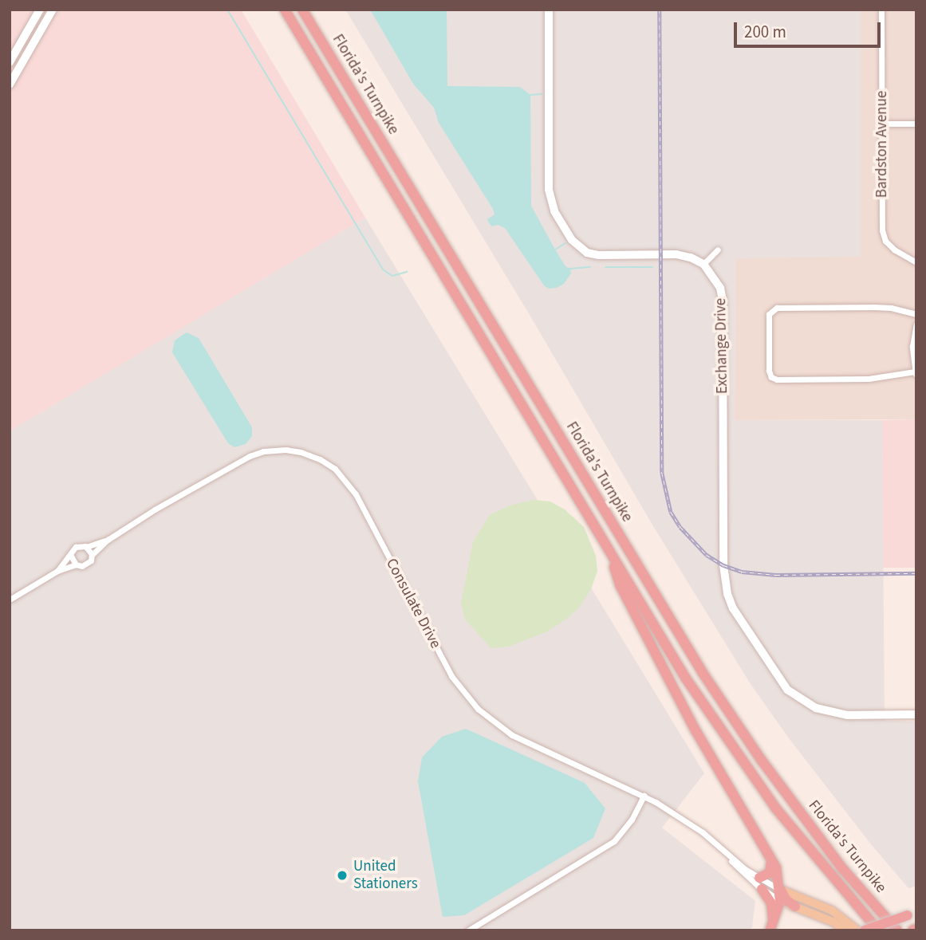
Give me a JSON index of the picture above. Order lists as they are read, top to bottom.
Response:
{
  "streets": {
    "highway": ["Florida's Turnpike"],
    "main road": ["Consulate Drive"],
    "street": ["Bardston Avenue", "Exchange Drive"]
  },
  "places": ["United Stationers"],
  "scale_bar": "200 m"
}
